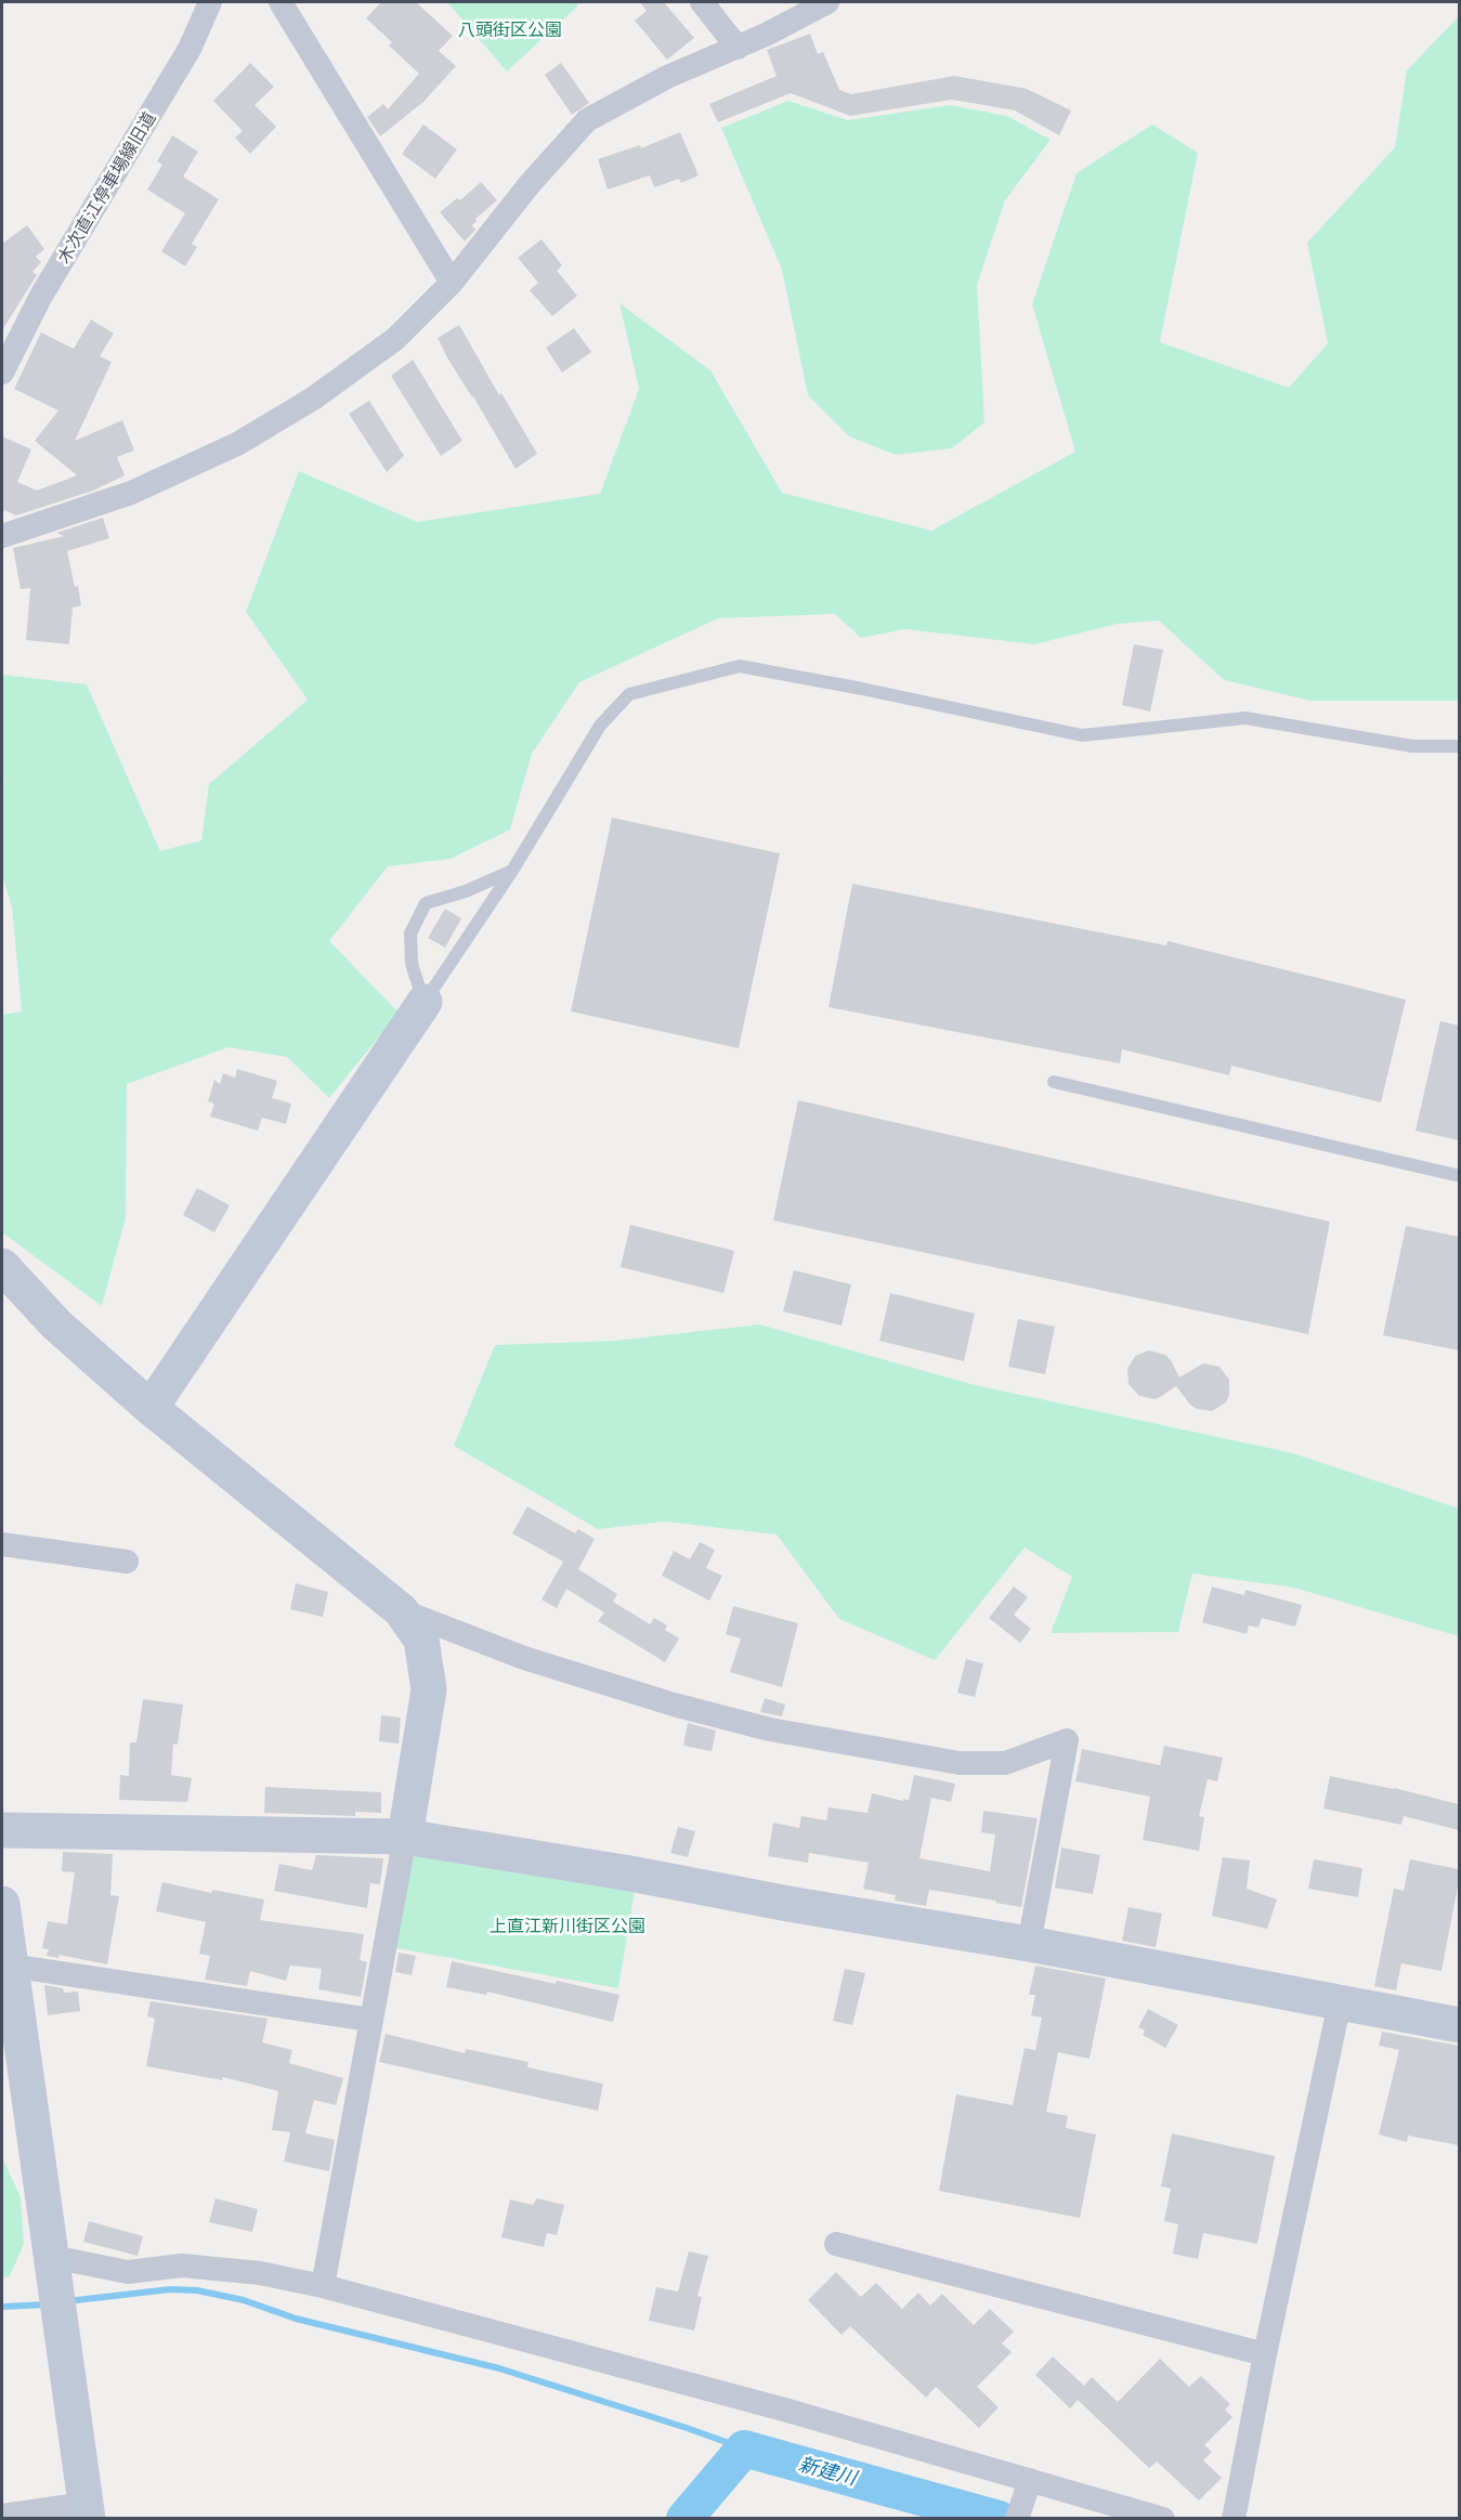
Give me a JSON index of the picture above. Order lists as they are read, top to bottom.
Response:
{
  "streets": {
    "street": ["木次直江停車場線旧道"]
  },
  "water": ["新建川"],
  "parks": ["八頭街区公園", "上直江新川街区公園"]
}
